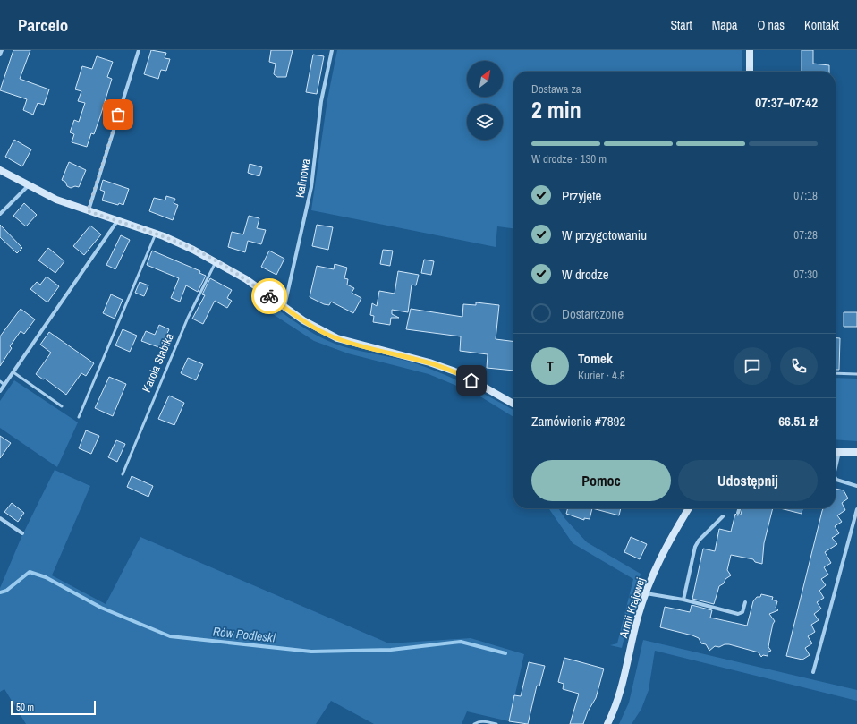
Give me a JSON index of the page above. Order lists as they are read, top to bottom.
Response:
{
  "streets": {
    "street": ["Kalinowa", "Armii Krajowej"],
    "lane": ["Karola Stabika"]
  },
  "water": ["Rów Podleski"],
  "scale_bar": "50 m",
  "north": "top right",
  "page": {
    "header": "Parcelo",
    "nav": [
      "Start",
      "Mapa",
      "O nas",
      "Kontakt"
    ],
    "heading": ["2 min", "Dostawa za", "07:37–07:42"],
    "panel": [
      "Tomek",
      "Kurier · 4.8",
      "Zamówienie #7892",
      "66.51 zł"
    ],
    "bar": "W drodze · 130 m",
    "list": [
      ["Przyjęte", "07:18"],
      ["W przygotowaniu", "07:28"],
      ["W drodze", "07:30"],
      "Dostarczone"
    ],
    "round": "T",
    "buttons": ["Pomoc", "Udostępnij"],
    "scale": "50 m"
  }
}
